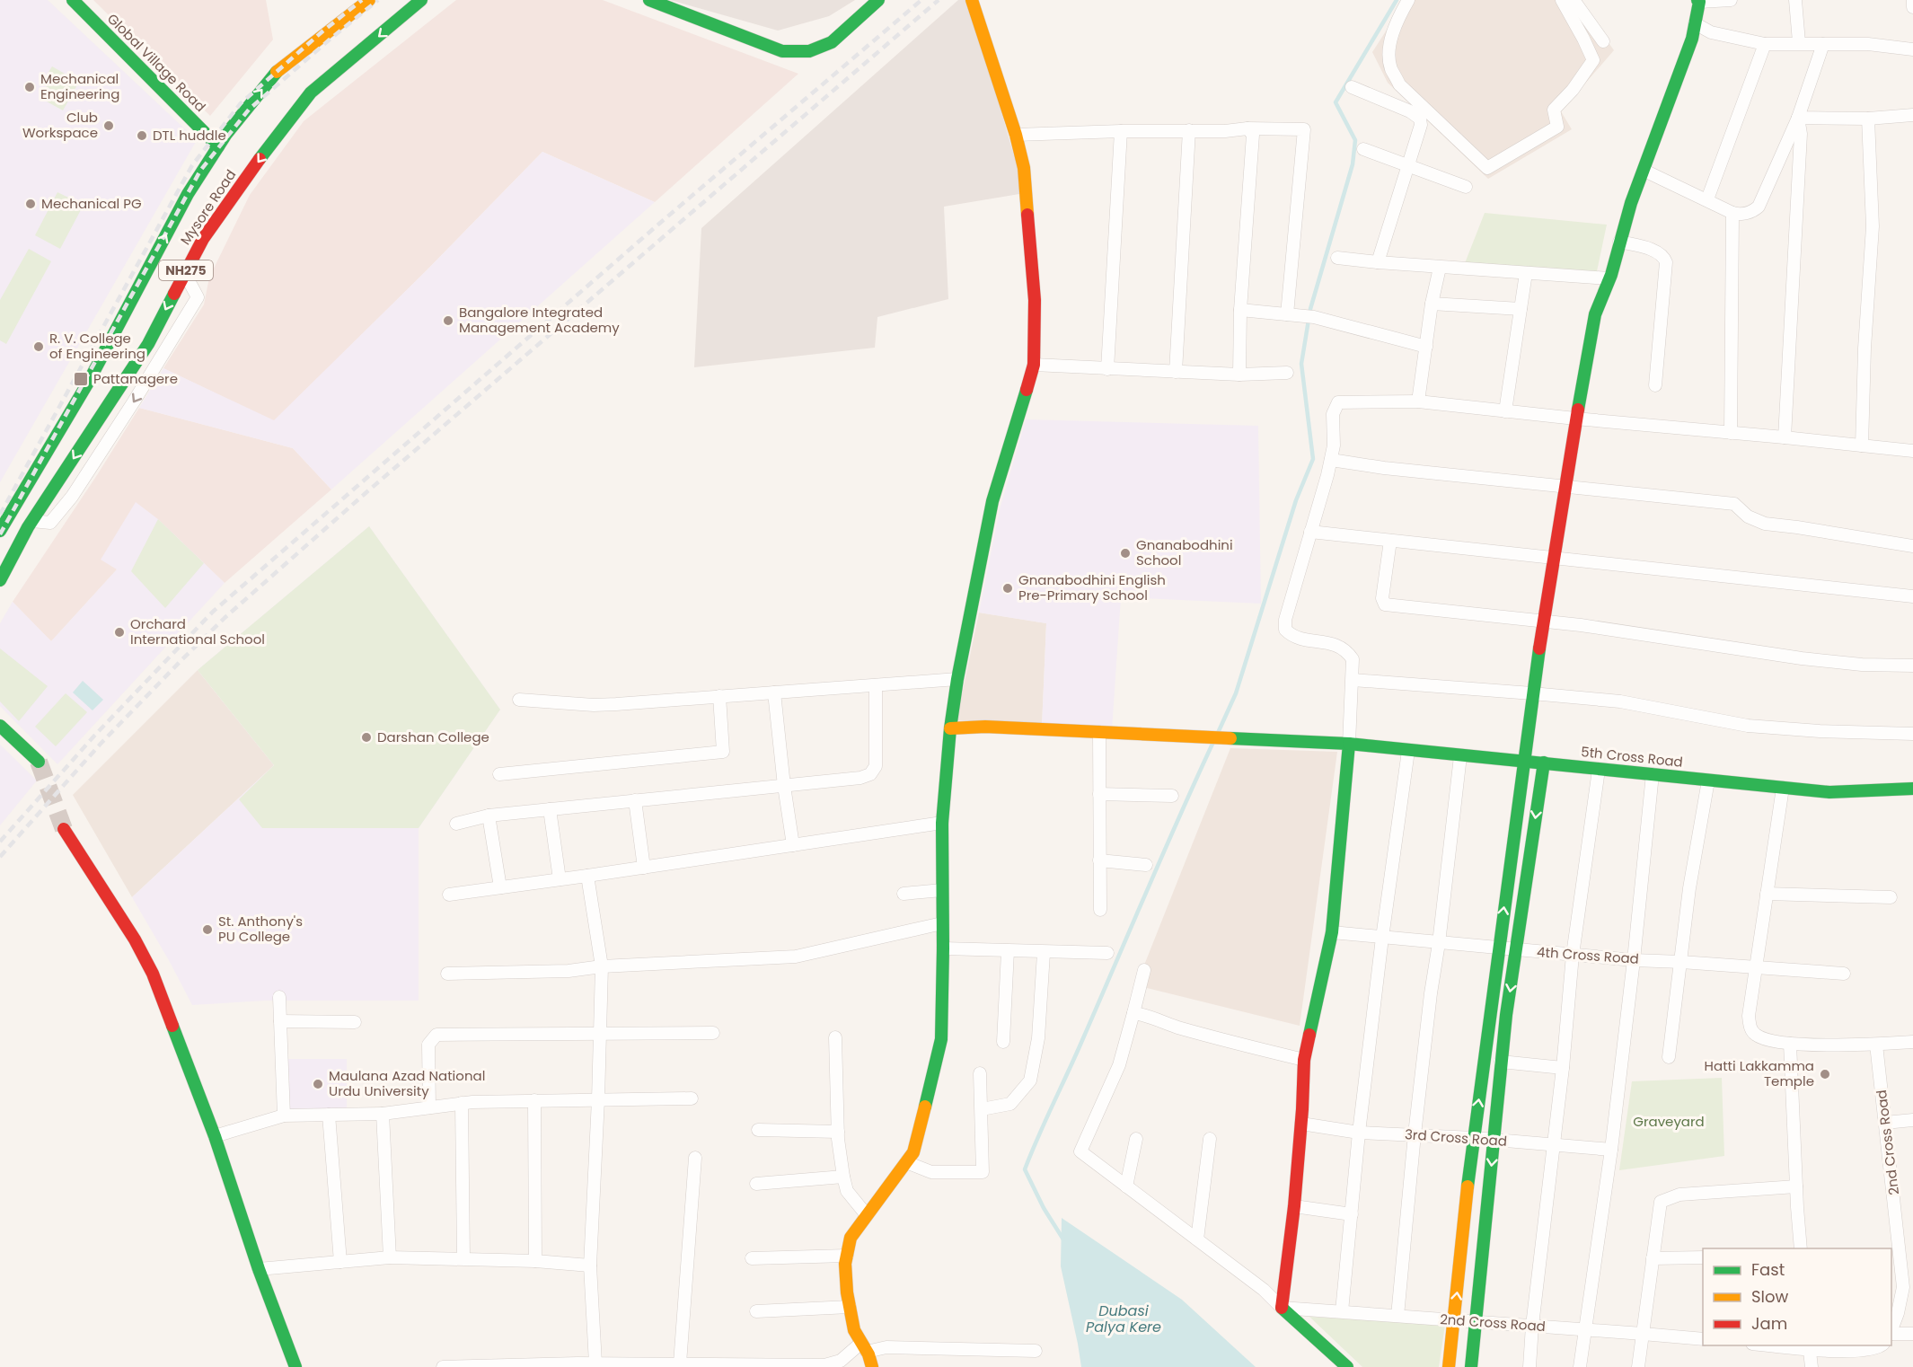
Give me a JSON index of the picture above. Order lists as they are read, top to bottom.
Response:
{
  "streets": {
    "main road": [
      "Global Village Road",
      "Mysore Road",
      "NH275",
      "5th Cross Road"
    ],
    "street": ["4th Cross Road", "3rd Cross Road", "2nd Cross Road"]
  },
  "crossings": [
    ["Global Village Road", "Mysore Road"]
  ],
  "water": ["Dubasi Palya Kere"],
  "parks": ["Graveyard"],
  "places": {
    "other": [
      "Mechanical Engineering",
      "Club Workspace",
      "DTL huddle",
      "Mechanical PG",
      "Bangalore Integrated Management Academy",
      "R. V. College of Engineering",
      "Gnanabodhini School",
      "Gnanabodhini English Pre-Primary School",
      "Orchard International School",
      "Darshan College",
      "St. Anthony's PU College",
      "Hatti Lakkamma Temple",
      "Maulana Azad National Urdu University"
    ],
    "transit": ["Pattanagere"]
  },
  "legend": ["Fast", "Slow", "Jam"]
}
